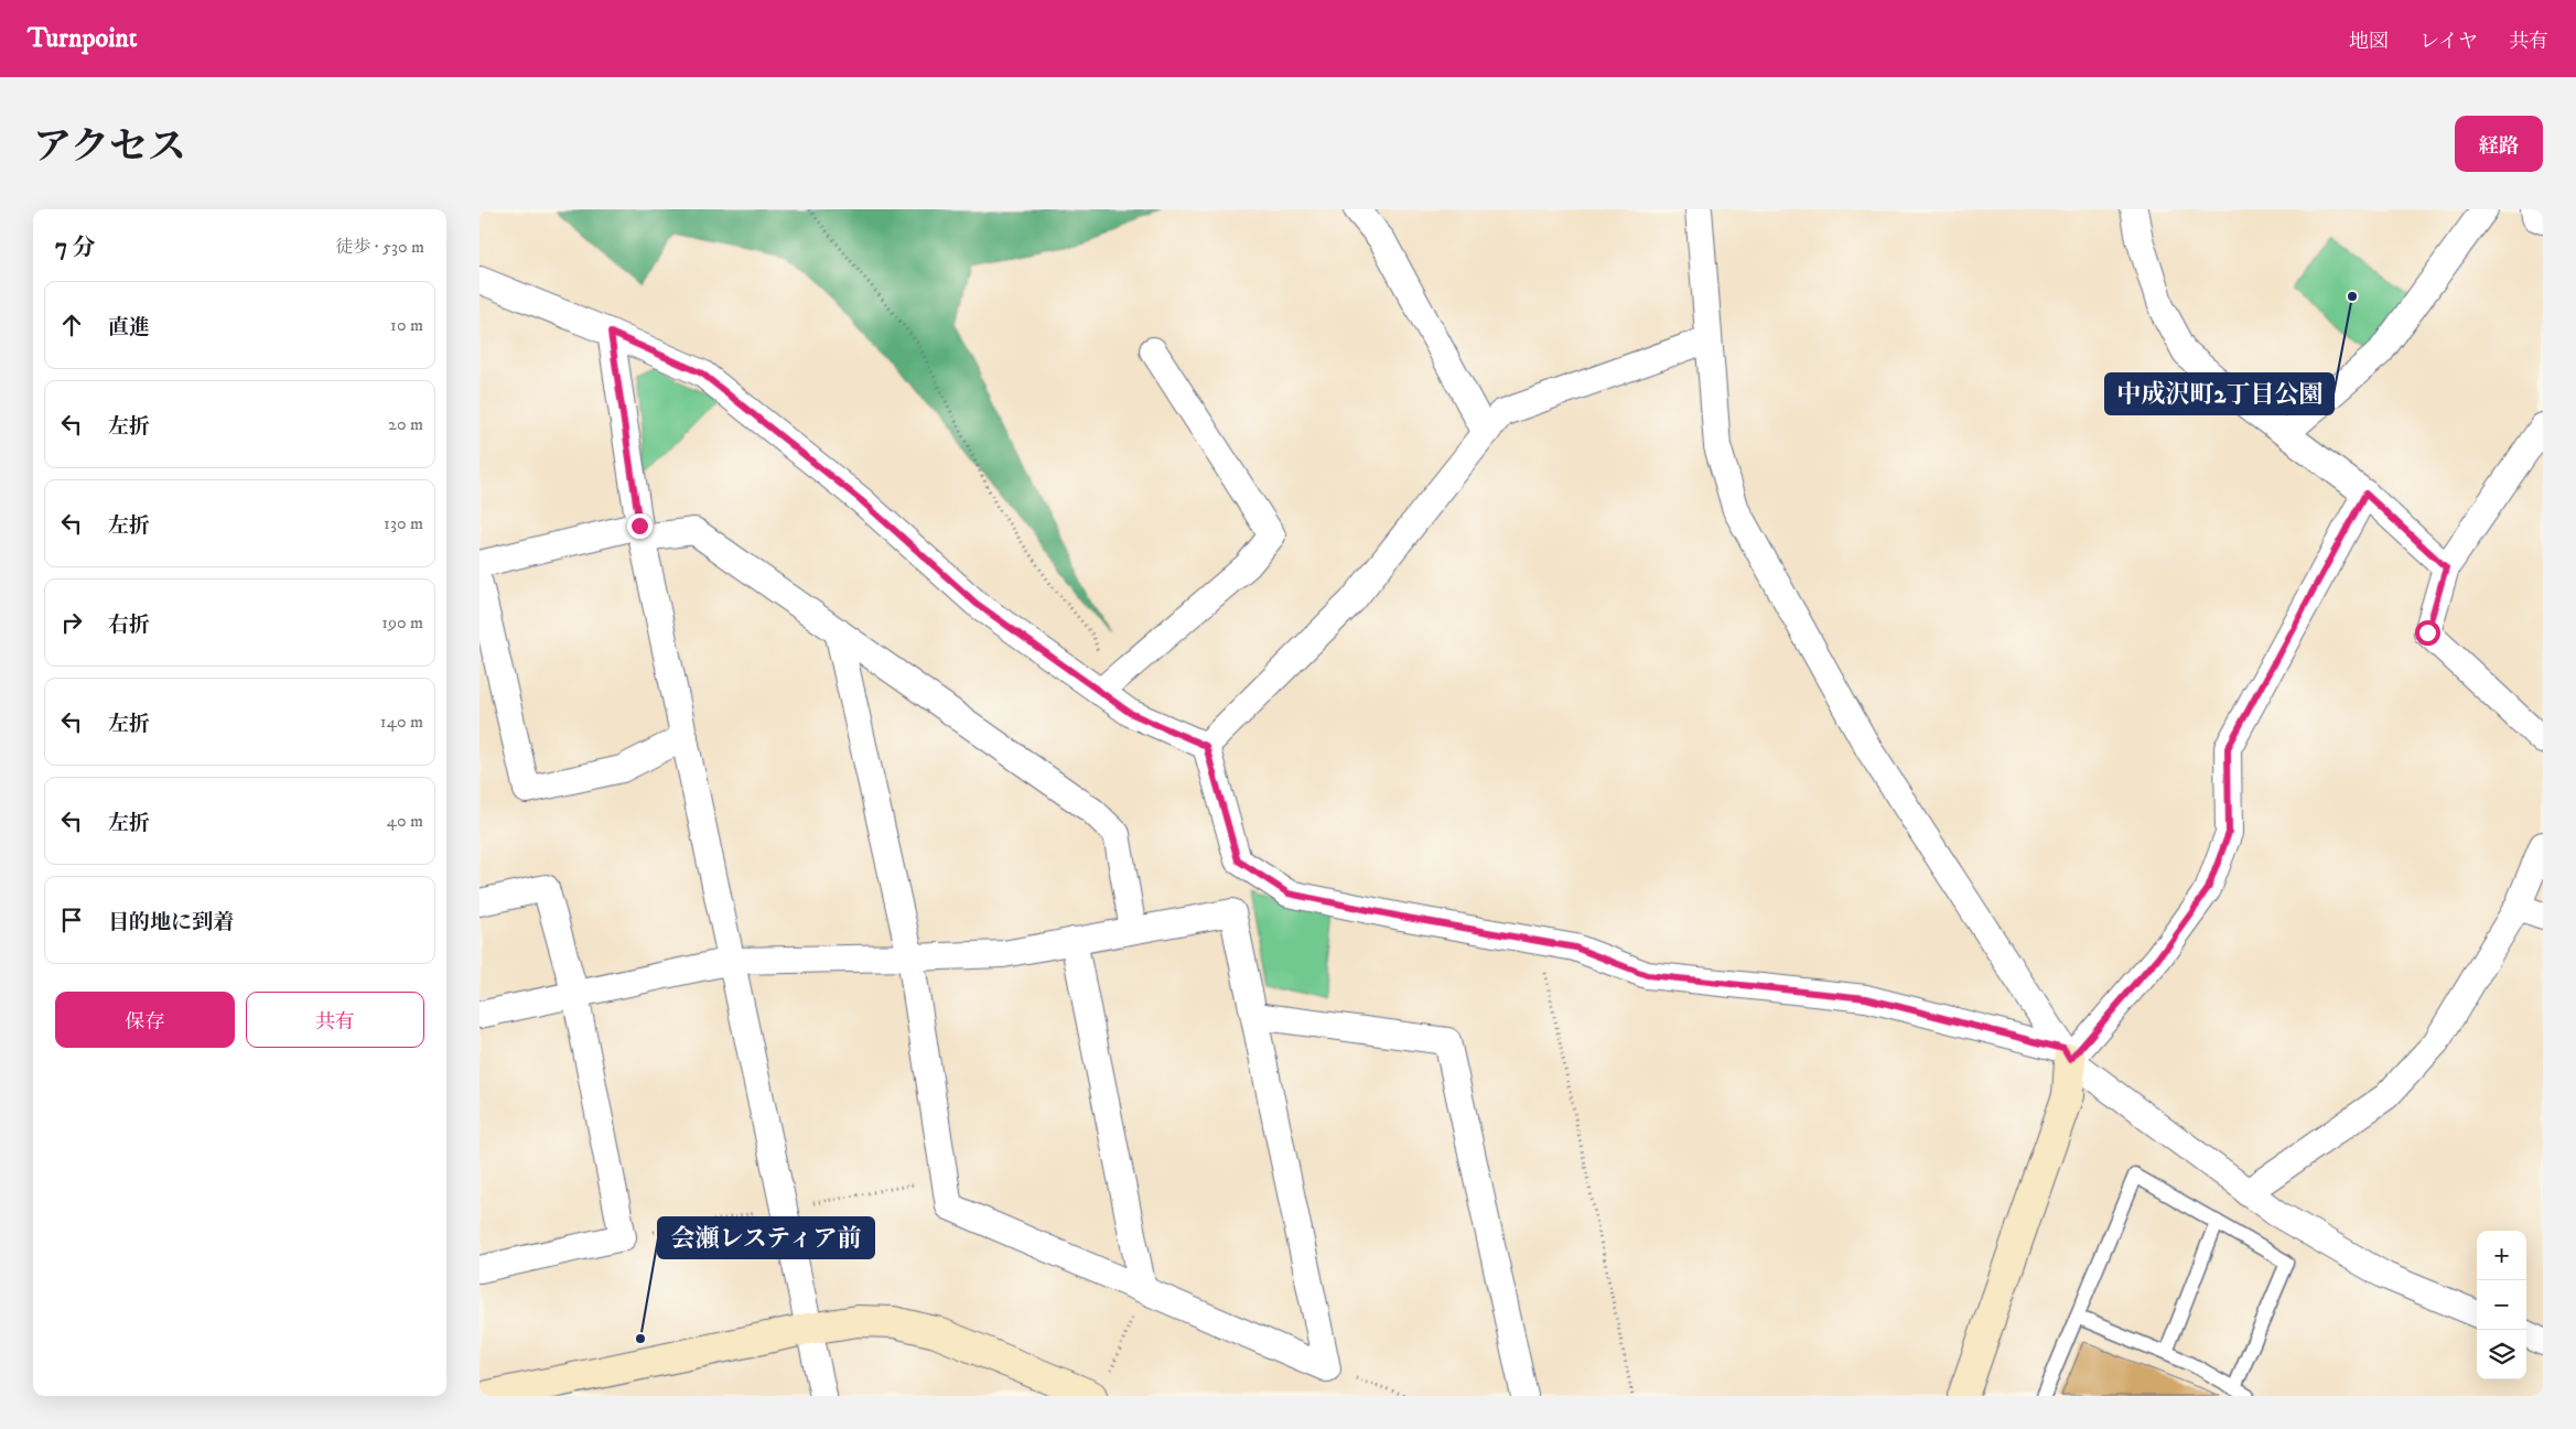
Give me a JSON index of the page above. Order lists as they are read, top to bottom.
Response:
{
  "places": ["中成沢町2丁目公園", "会瀬レスティア前"],
  "page": {
    "header": "Turnpoint",
    "nav": ["地図", "レイヤ", "共有"],
    "title": "アクセス",
    "buttons": [
      "経路",
      ["保存", "共有"]
    ],
    "heading": ["7 分", "徒歩 · 530 m"],
    "list": [
      ["直進", "10 m"],
      ["左折", "20 m"],
      ["左折", "130 m"],
      ["右折", "190 m"],
      ["左折", "140 m"],
      ["左折", "40 m"],
      "目的地に到着"
    ],
    "map_buttons": ["+", "−"]
  }
}
